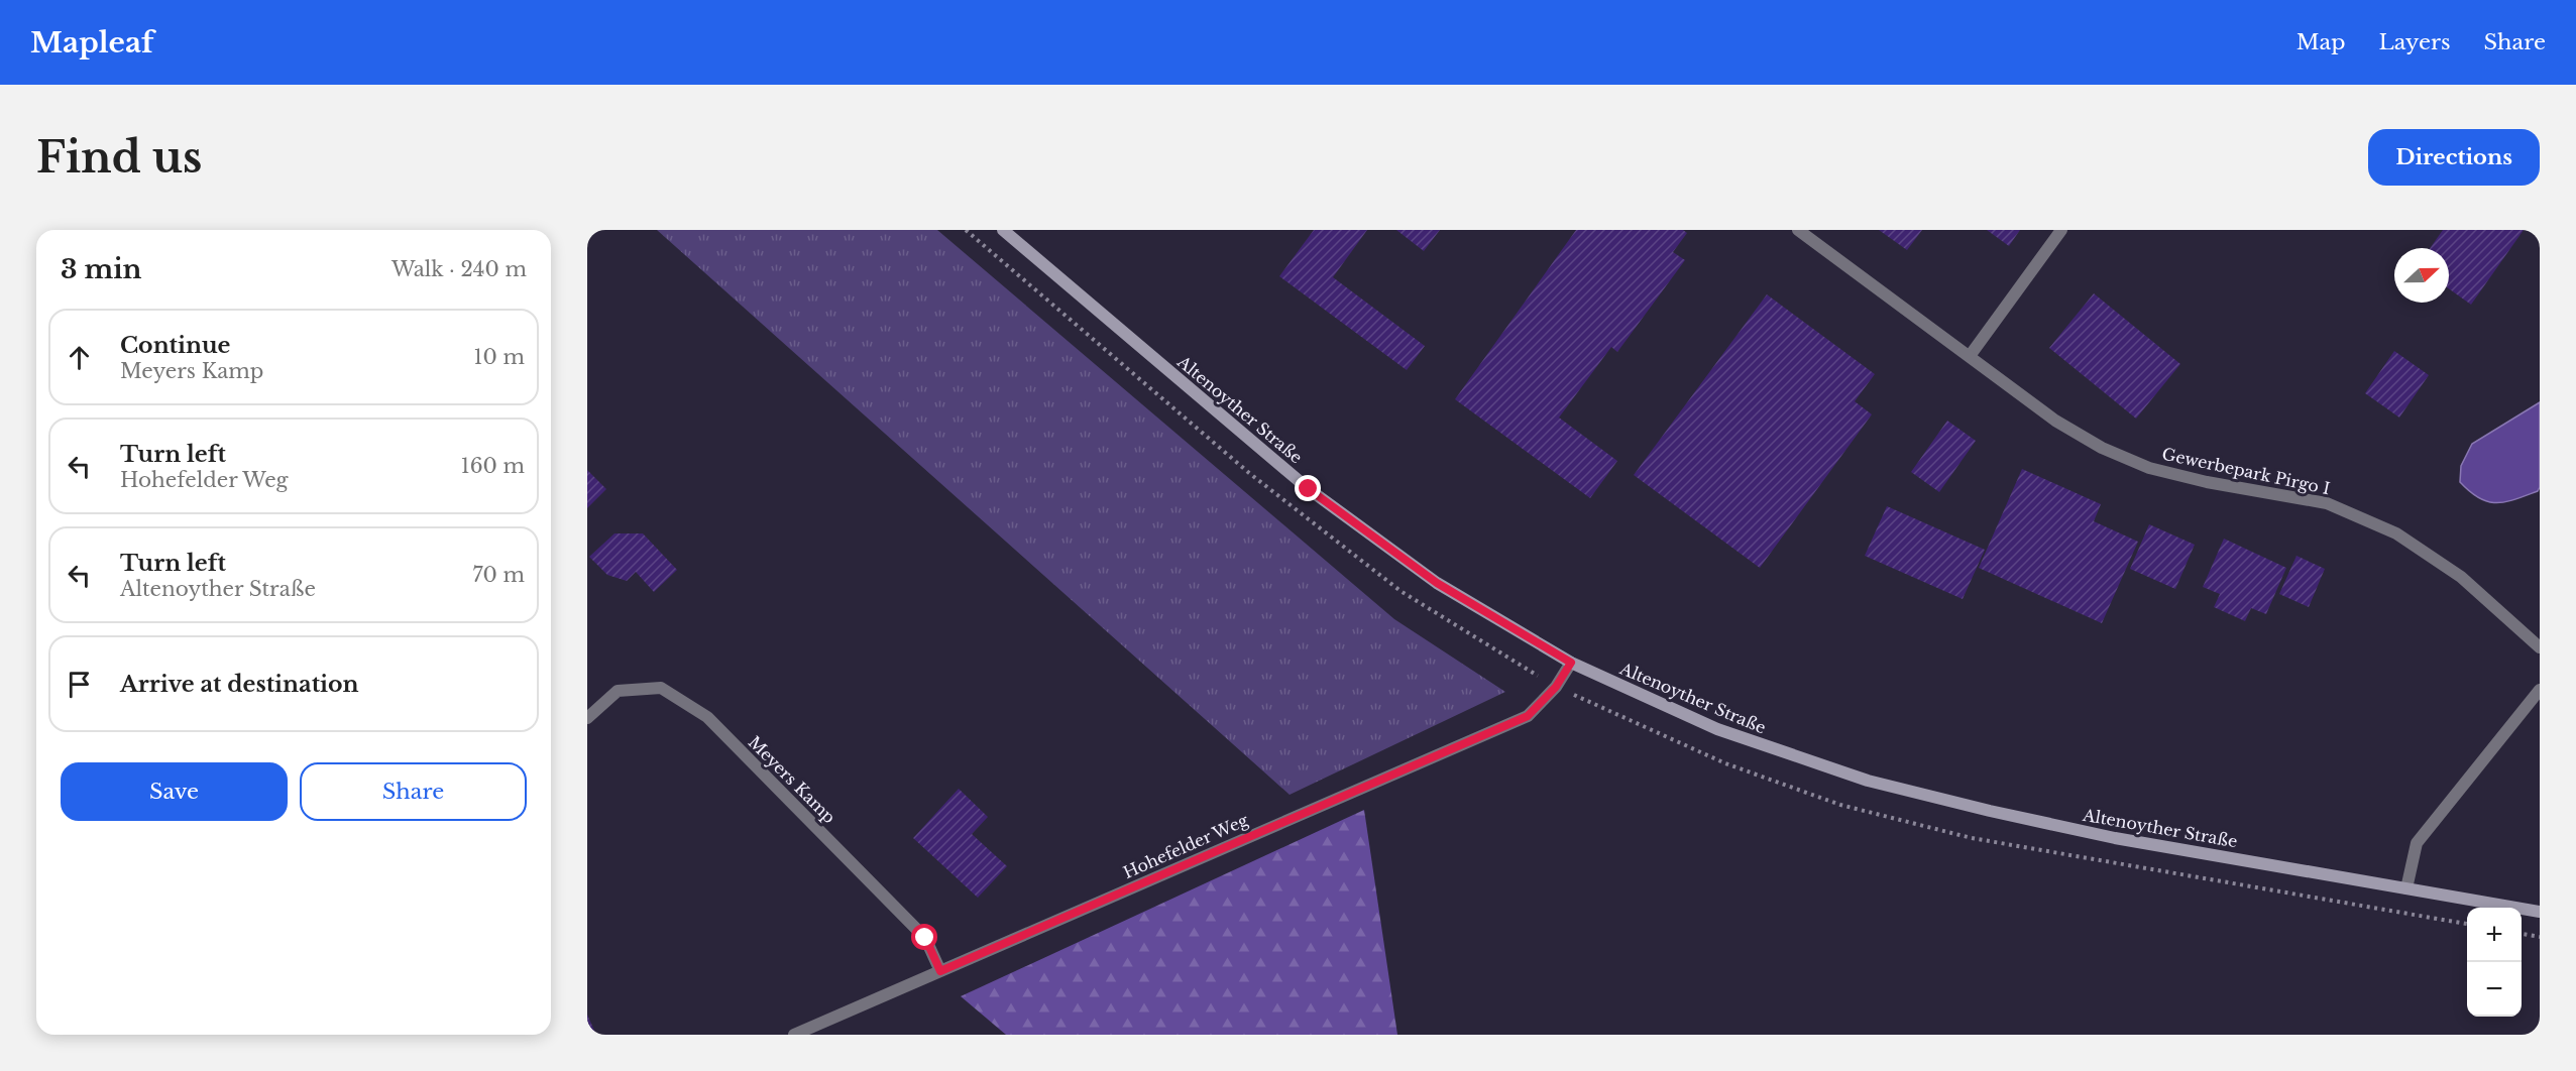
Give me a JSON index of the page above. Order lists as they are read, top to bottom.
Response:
{
  "streets": {
    "main road": ["Altenoyther Straße"],
    "street": ["Gewerbepark Pirgo I", "Meyers Kamp", "Hohefelder Weg"]
  },
  "crossings": [
    ["Altenoyther Straße", "Hohefelder Weg"],
    ["Meyers Kamp", "Hohefelder Weg"]
  ],
  "north": "right",
  "page": {
    "header": "Mapleaf",
    "nav": ["Map", "Layers", "Share"],
    "buttons": [
      "Directions",
      ["Save", "Share"]
    ],
    "title": "Find us",
    "heading": ["3 min", "Walk · 240 m"],
    "list": [
      ["Continue", "Meyers Kamp", "10 m"],
      ["Turn left", "Hohefelder Weg", "160 m"],
      ["Turn left", "Altenoyther Straße", "70 m"],
      "Arrive at destination"
    ],
    "map_buttons": ["+", "−"]
  }
}
